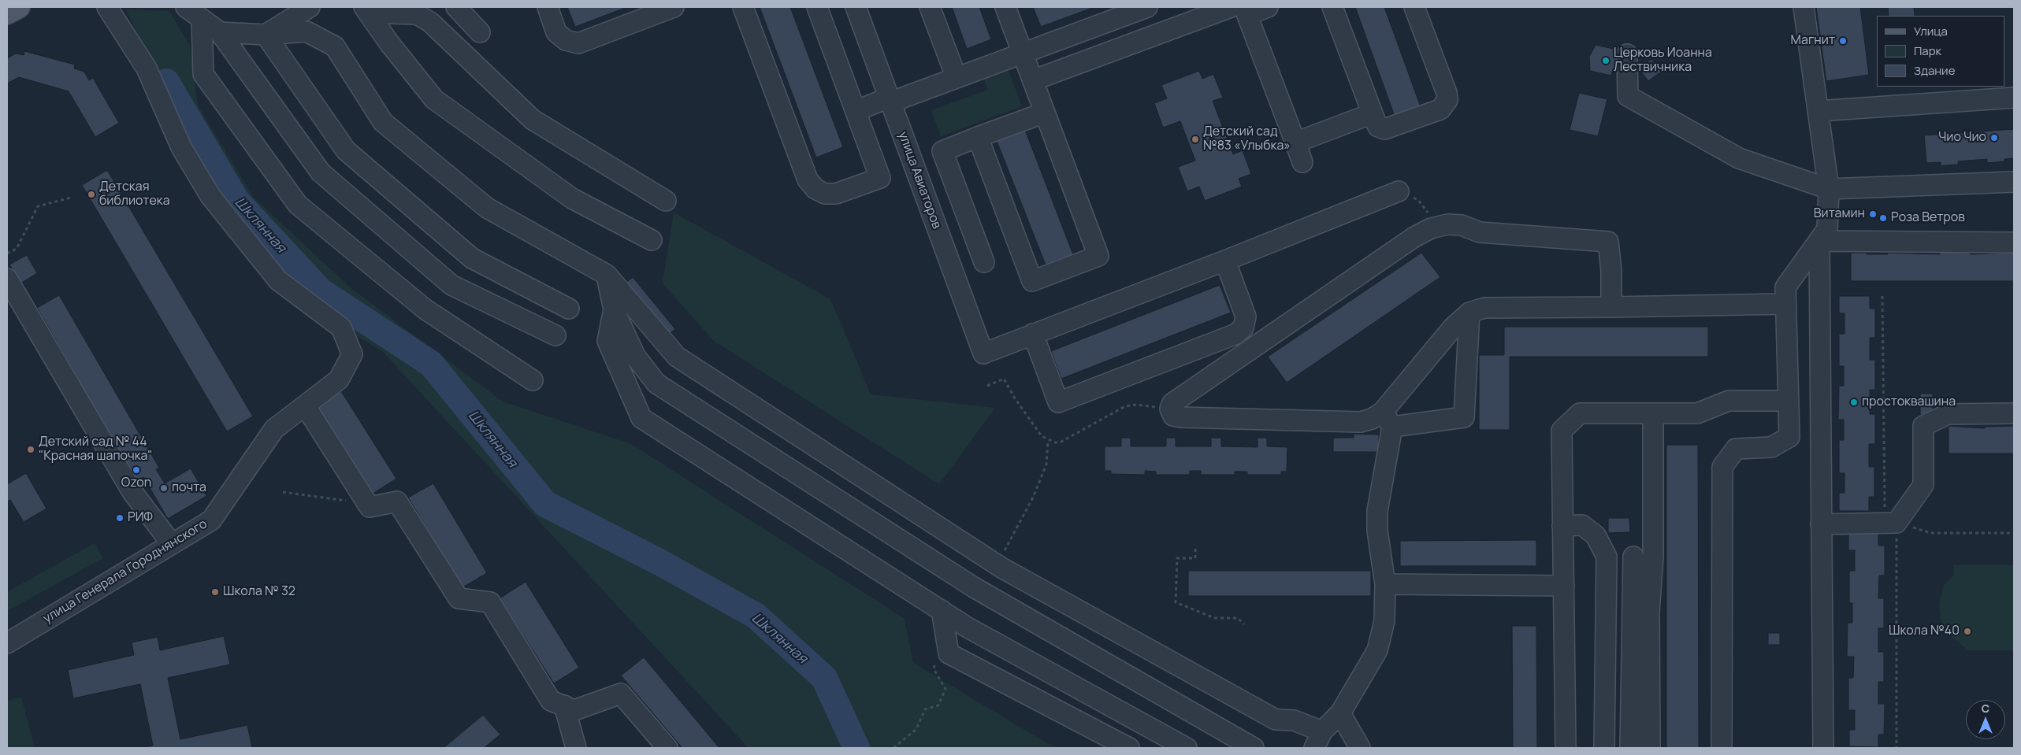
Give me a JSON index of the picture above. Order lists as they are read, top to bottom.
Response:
{
  "streets": {
    "street": ["улица Авиаторов", "улица Генерала Городнянского"]
  },
  "water": ["Шклянная"],
  "places": [
    "Магнит",
    "Церковь Иоанна Лествичника",
    "Чио Чио",
    "Детский сад №83 «Улыбка»",
    "Детская библиотека",
    "Витамин",
    "Роза Ветров",
    "простоквашина",
    "Детский сад № 44 \"Красная шапочка\"",
    "Ozon",
    "почта",
    "РИФ",
    "Школа № 32",
    "Школа №40"
  ],
  "legend": ["Улица", "Парк", "Здание"],
  "north": "top"
}
